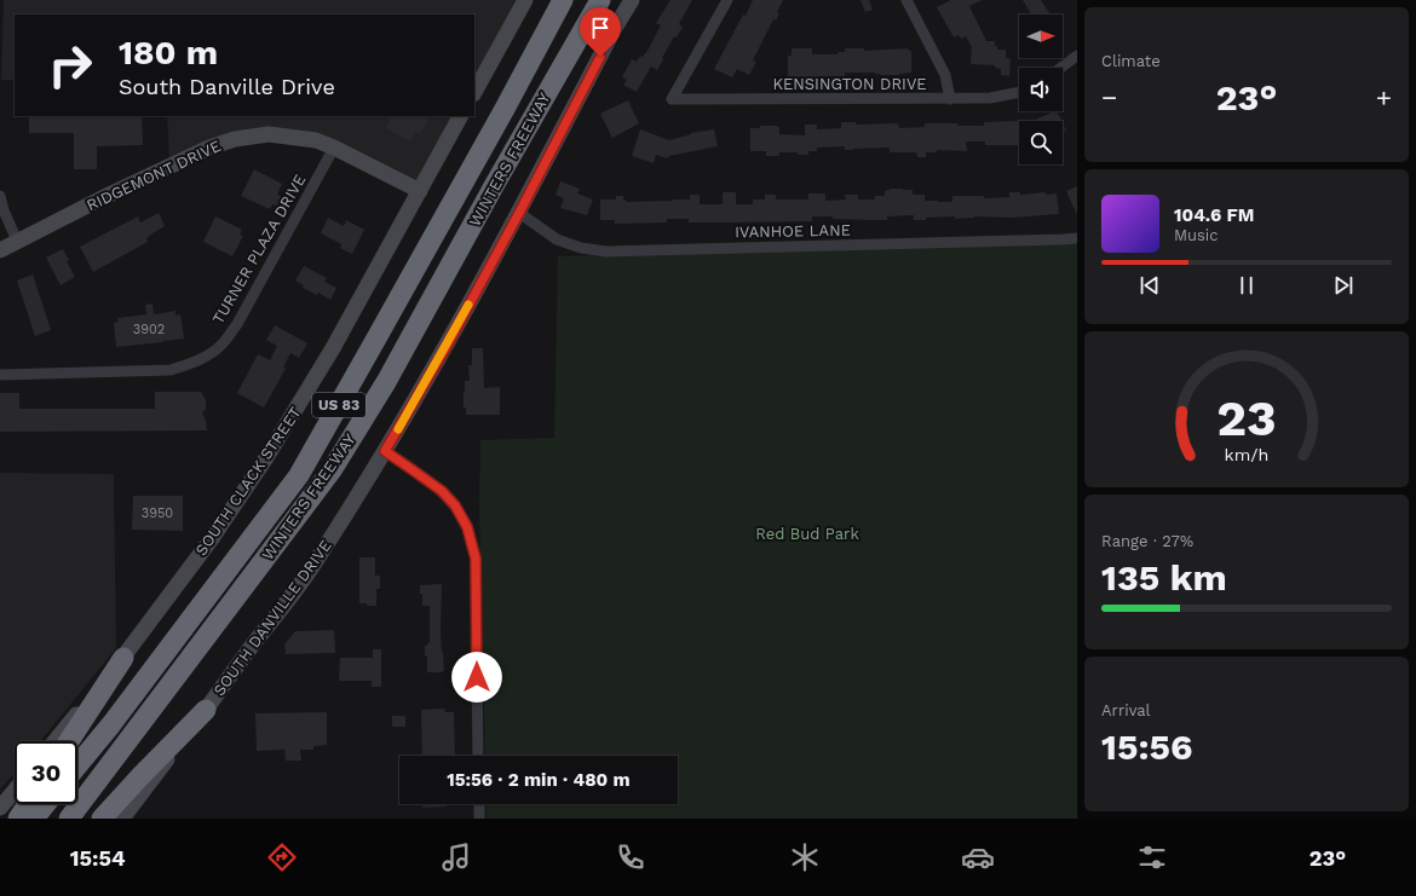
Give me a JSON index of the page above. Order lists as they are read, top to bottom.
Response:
{
  "streets": {
    "highway": ["WINTERS FREEWAY", "US 83"],
    "main road": ["RIDGEMONT DRIVE", "SOUTH CLACK STREET", "SOUTH DANVILLE DRIVE"],
    "street": ["KENSINGTON DRIVE", "IVANHOE LANE", "TURNER PLAZA DRIVE"]
  },
  "crossings": [
    ["RIDGEMONT DRIVE", "TURNER PLAZA DRIVE"],
    ["RIDGEMONT DRIVE", "SOUTH CLACK STREET"],
    ["IVANHOE LANE", "SOUTH DANVILLE DRIVE"]
  ],
  "parks": ["Red Bud Park"],
  "house_numbers": ["3902", "3950"],
  "north": "right",
  "page": {
    "tile": [
      "Climate",
      ["Range · 27%", "135 km"],
      ["Arrival", "15:56"]
    ],
    "turn": ["180 m", "South Danville Drive"],
    "heat": ["−", "23°", "+"],
    "song": ["104.6 FM", "Music"],
    "limit": "30",
    "trip": "15:56 · 2 min · 480 m",
    "tabs": ["15:54", "23°"],
    "gauge": ["23", "km/h"]
  }
}
